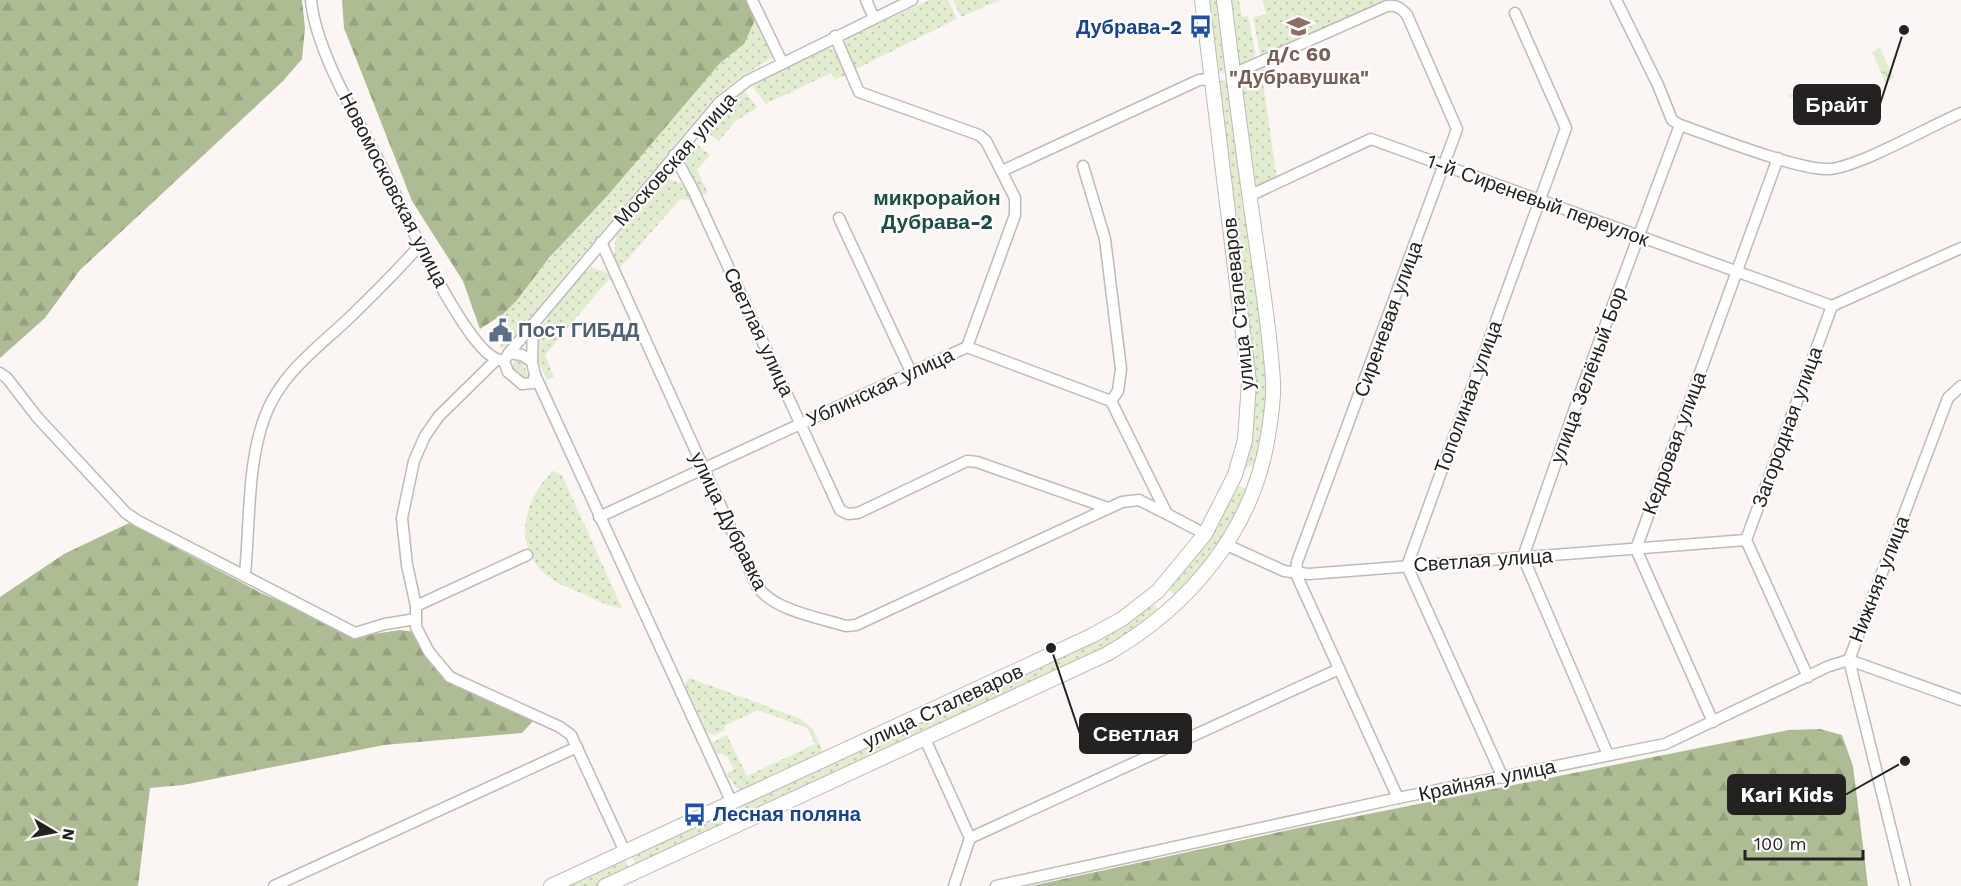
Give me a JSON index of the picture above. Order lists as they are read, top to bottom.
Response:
{
  "streets": {
    "main road": ["улица Сталеваров"],
    "street": [
      "Московская улица",
      "Новомосковская улица",
      "1-й Сиреневый переулок",
      "Сиреневая улица",
      "Светлая улица",
      "улица Зелёный Бор",
      "Ублинская улица",
      "Тополиная улица",
      "Загородная улица",
      "Кедровая улица",
      "улица Дубравка",
      "Нижняя улица",
      "Крайняя улица"
    ]
  },
  "crossings": [
    ["Московская улица", "Новомосковская улица"],
    ["Московская улица", "улица Сталеваров"],
    ["Московская улица", "Светлая улица"],
    ["Московская улица", "улица Дубравка"],
    ["1-й Сиреневый переулок", "улица Сталеваров"],
    ["1-й Сиреневый переулок", "Сиреневая улица"],
    ["1-й Сиреневый переулок", "улица Зелёный Бор"],
    ["1-й Сиреневый переулок", "Тополиная улица"],
    ["1-й Сиреневый переулок", "Загородная улица"],
    ["1-й Сиреневый переулок", "Кедровая улица"],
    ["улица Сталеваров", "Сиреневая улица"],
    ["улица Сталеваров", "Светлая улица"],
    ["Сиреневая улица", "Светлая улица"],
    ["Светлая улица", "улица Зелёный Бор"],
    ["Светлая улица", "Ублинская улица"],
    ["Светлая улица", "Тополиная улица"],
    ["Светлая улица", "Загородная улица"],
    ["Светлая улица", "Кедровая улица"],
    ["Светлая улица", "улица Дубравка"],
    ["Ублинская улица", "улица Дубравка"],
    ["Нижняя улица", "Крайняя улица"]
  ],
  "districts": ["микрорайон Дубрава-2"],
  "places": {
    "school or university": ["д/с 60 \"Дубравушка\""],
    "bus stop": ["Дубрава-2", "Лесная поляна"],
    "other": ["Брайт", "Светлая", "Kari Kids"],
    "public building": ["Пост ГИБДД"]
  },
  "scale_bar": "100 m",
  "north": "right"
}
